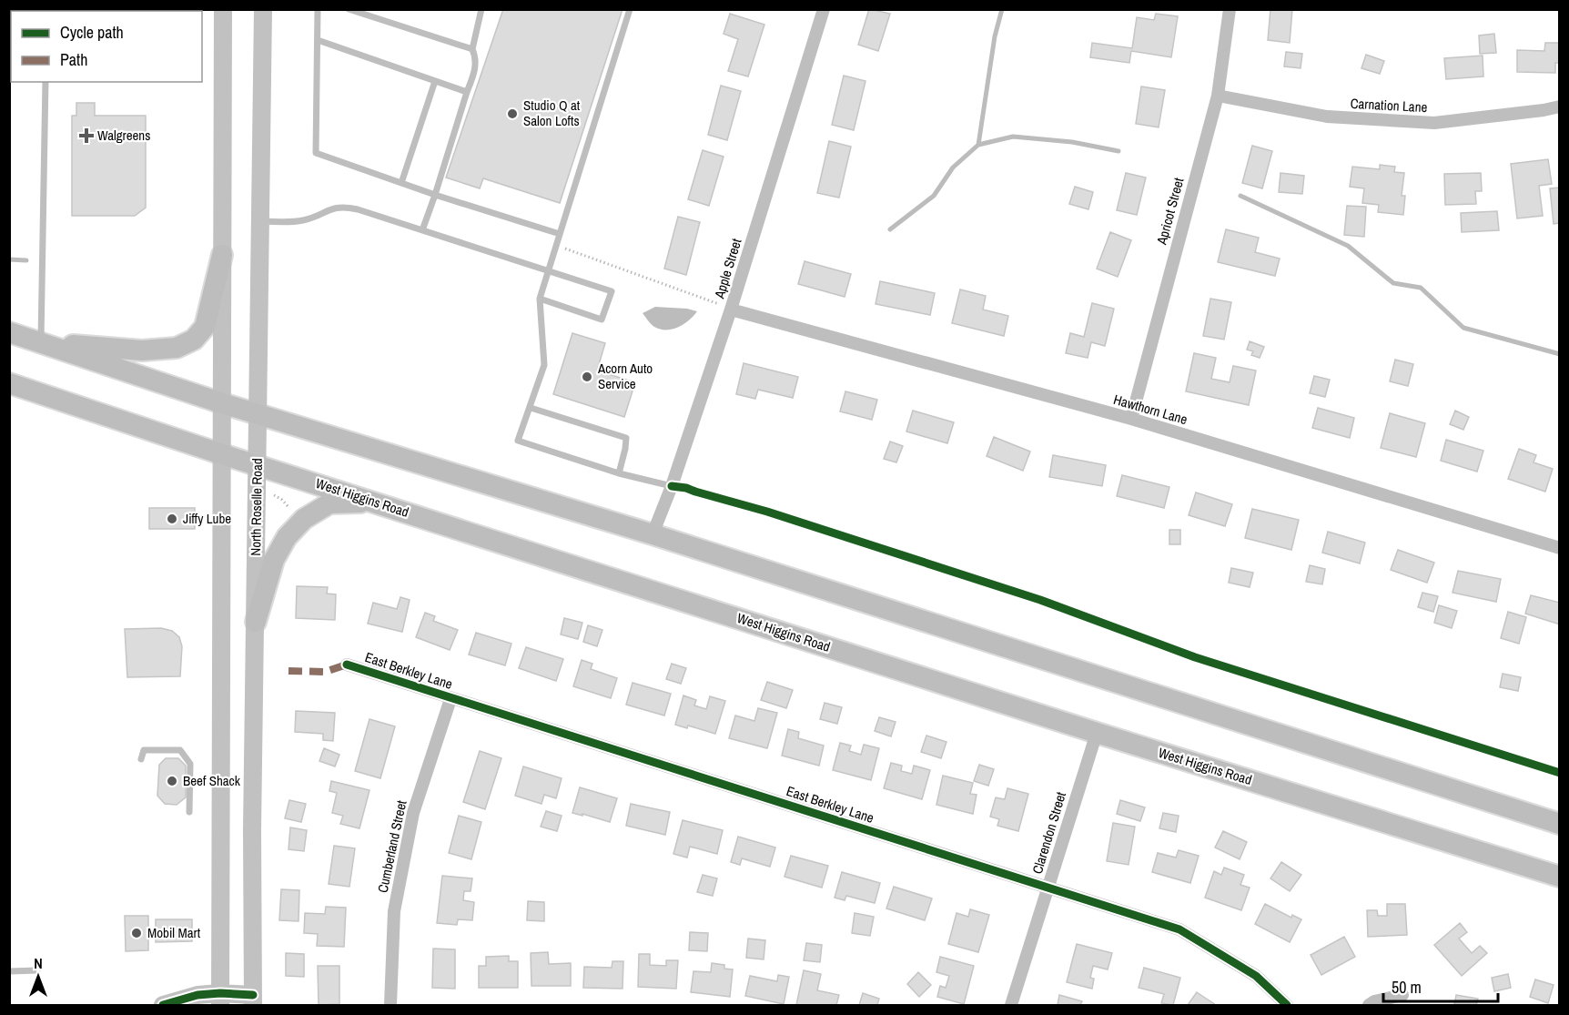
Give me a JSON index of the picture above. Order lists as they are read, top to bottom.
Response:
{
  "streets": {
    "main road": ["West Higgins Road", "North Roselle Road"],
    "street": [
      "Carnation Lane",
      "Apricot Street",
      "Apple Street",
      "Hawthorn Lane",
      "East Berkley Lane",
      "Clarendon Street",
      "Cumberland Street"
    ]
  },
  "crossings": [
    ["Carnation Lane", "Apricot Street"],
    ["Apricot Street", "Hawthorn Lane"],
    ["Apple Street", "Hawthorn Lane"],
    ["West Higgins Road", "North Roselle Road"],
    ["West Higgins Road", "Clarendon Street"],
    ["East Berkley Lane", "Clarendon Street"],
    ["East Berkley Lane", "Cumberland Street"]
  ],
  "places": {
    "other": [
      "Studio Q at Salon Lofts",
      "Acorn Auto Service",
      "Jiffy Lube",
      "Beef Shack",
      "Mobil Mart"
    ],
    "health": ["Walgreens"]
  },
  "legend": ["Cycle path", "Path"],
  "scale_bar": "50 m",
  "north": "top"
}
